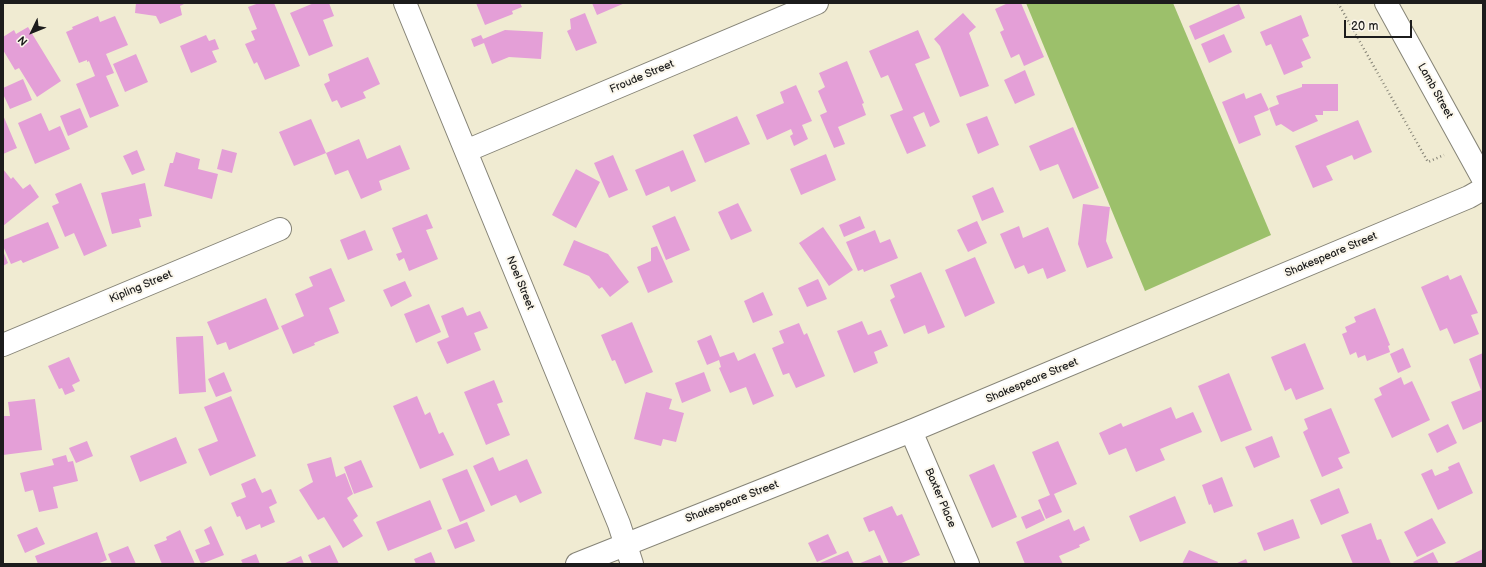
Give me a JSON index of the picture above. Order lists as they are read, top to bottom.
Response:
{
  "streets": {
    "street": [
      "Froude Street",
      "Lamb Street",
      "Shakespeare Street",
      "Noel Street",
      "Kipling Street",
      "Baxter Place"
    ]
  },
  "crossings": [
    ["Froude Street", "Noel Street"],
    ["Shakespeare Street", "Noel Street"],
    ["Shakespeare Street", "Baxter Place"]
  ],
  "scale_bar": "20 m",
  "north": "bottom left"
}
